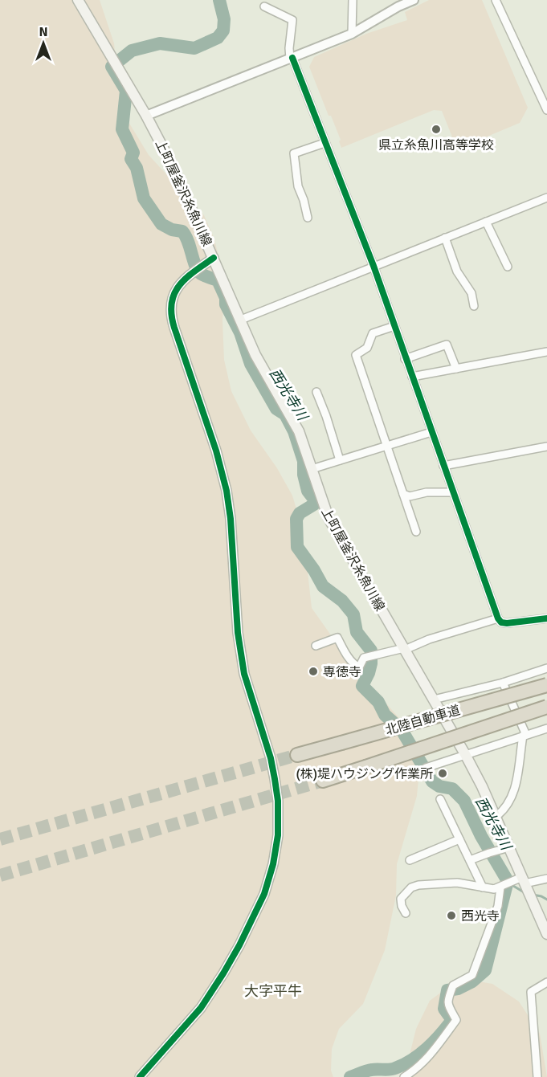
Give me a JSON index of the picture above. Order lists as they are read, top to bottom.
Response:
{
  "streets": {
    "highway": ["北陸自動車道"],
    "main road": ["上町屋釜沢糸魚川線"]
  },
  "districts": ["大字平牛"],
  "water": ["西光寺川"],
  "places": [
    "県立糸魚川高等学校",
    "専徳寺",
    "(株)堤ハウジング作業所",
    "西光寺"
  ],
  "north": "top"
}
